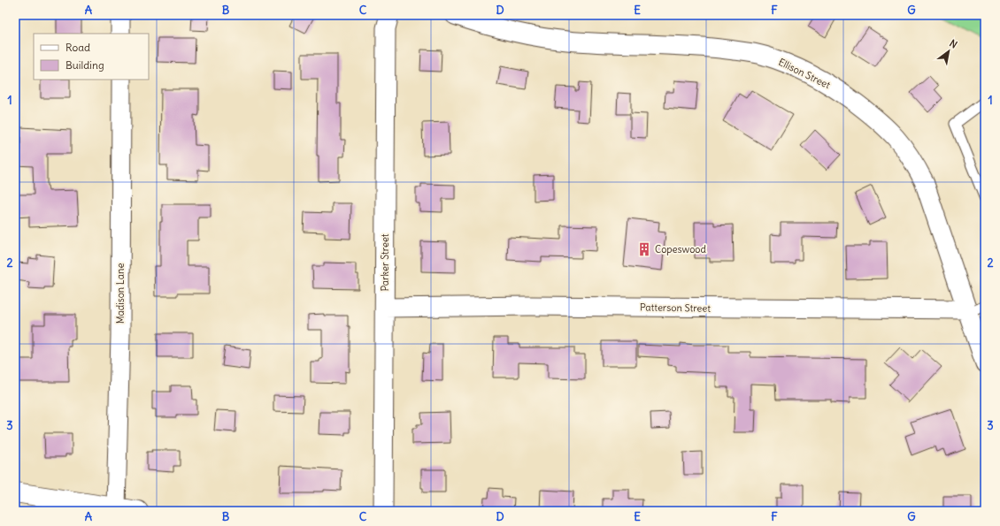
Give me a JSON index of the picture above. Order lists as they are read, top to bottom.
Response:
{
  "streets": {
    "street": [
      "Ellison Street",
      "Parker Street",
      "Madison Lane",
      "Patterson Street"
    ]
  },
  "crossings": [
    ["Ellison Street", "Patterson Street"],
    ["Parker Street", "Patterson Street"]
  ],
  "places": {
    "building": ["Copeswood"]
  },
  "legend": ["Road", "Building"],
  "north": "top right",
  "grid": {
    "columns": [
      "A",
      "B",
      "C",
      "D",
      "E",
      "F",
      "G"
    ],
    "rows": ["1", "2", "3"]
  }
}
